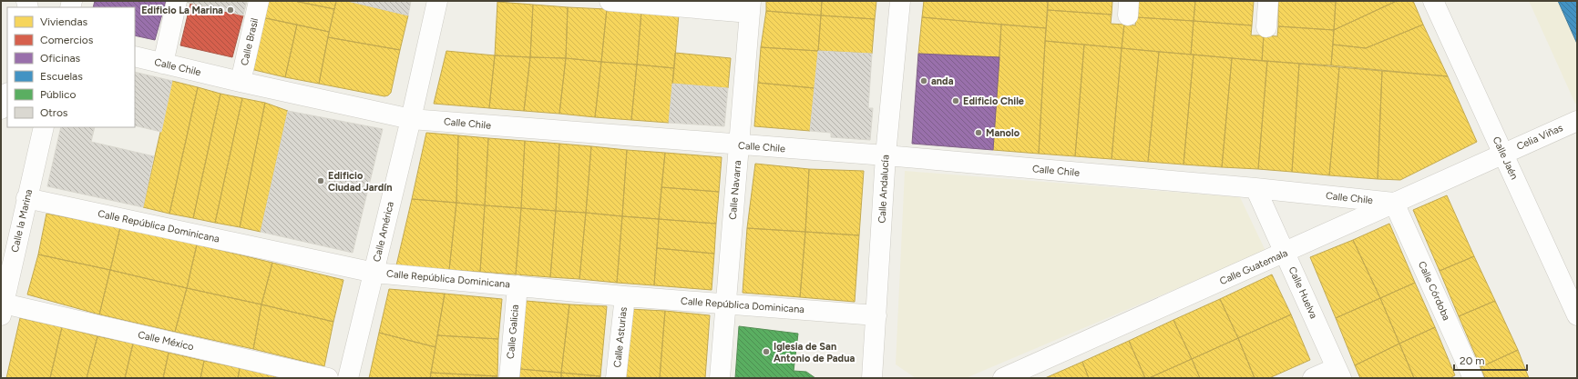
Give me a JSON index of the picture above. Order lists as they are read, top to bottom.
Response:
{
  "streets": {
    "street": [
      "Calle Brasil",
      "Calle Chile",
      "Celia Viñas",
      "Calle Jaén",
      "Calle Andalucía",
      "Calle Navarra",
      "Calle la Marina",
      "Calle República Dominicana",
      "Calle América",
      "Calle Guatemala",
      "Calle Córdoba",
      "Calle Huelva",
      "Calle Galicia",
      "Calle Asturias",
      "Calle México"
    ]
  },
  "crossings": [
    ["Calle Brasil", "Calle Chile"],
    ["Calle Chile", "Calle Andalucía"],
    ["Calle Chile", "Calle Navarra"],
    ["Calle Chile", "Calle América"],
    ["Calle Chile", "Calle Guatemala"],
    ["Calle Chile", "Calle Córdoba"],
    ["Calle Chile", "Calle Huelva"],
    ["Celia Viñas", "Calle Jaén"],
    ["Celia Viñas", "Calle Guatemala"],
    ["Calle Jaén", "Calle Guatemala"],
    ["Calle Andalucía", "Calle República Dominicana"],
    ["Calle Navarra", "Calle República Dominicana"],
    ["Calle la Marina", "Calle República Dominicana"],
    ["Calle la Marina", "Calle México"],
    ["Calle República Dominicana", "Calle América"],
    ["Calle República Dominicana", "Calle Galicia"],
    ["Calle República Dominicana", "Calle Asturias"],
    ["Calle Guatemala", "Calle Córdoba"],
    ["Calle Guatemala", "Calle Huelva"]
  ],
  "places": [
    "Edificio La Marina",
    "anda",
    "Edificio Chile",
    "Manolo",
    "Edificio Ciudad Jardín",
    "Iglesia de San Antonio de Padua"
  ],
  "legend": [
    "Viviendas",
    "Comercios",
    "Oficinas",
    "Escuelas",
    "Público",
    "Otros"
  ],
  "scale_bar": "20 m"
}
